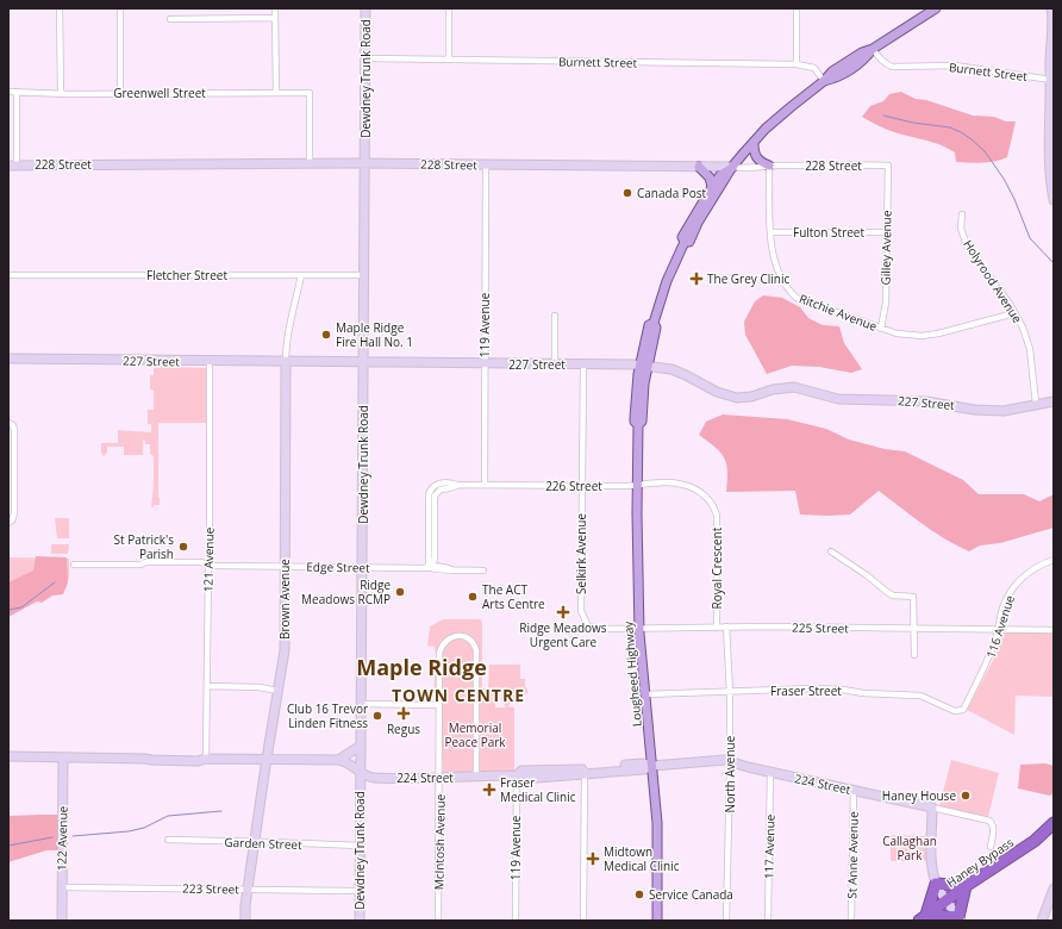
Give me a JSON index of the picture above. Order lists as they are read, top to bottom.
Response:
{
  "streets": {
    "highway": ["Haney Bypass"],
    "main road": [
      "Dewdney Trunk Road",
      "228 Street",
      "227 Street",
      "Brown Avenue",
      "Lougheed Highway",
      "224 Street",
      "122 Avenue"
    ],
    "street": [
      "Burnett Street",
      "Greenwell Street",
      "Fulton Street",
      "Gilley Avenue",
      "Fletcher Street",
      "Holyrood Avenue",
      "Ritchie Avenue",
      "119 Avenue",
      "226 Street",
      "Selkirk Avenue",
      "121 Avenue",
      "Edge Street",
      "Royal Crescent",
      "116 Avenue",
      "225 Street",
      "Fraser Street",
      "North Avenue",
      "McIntosh Avenue",
      "Garden Street",
      "117 Avenue",
      "St Anne Avenue",
      "223 Street"
    ]
  },
  "crossings": [
    ["Burnett Street", "Dewdney Trunk Road"],
    ["Burnett Street", "Lougheed Highway"],
    ["Dewdney Trunk Road", "228 Street"],
    ["Dewdney Trunk Road", "Fletcher Street"],
    ["Dewdney Trunk Road", "227 Street"],
    ["Dewdney Trunk Road", "Edge Street"],
    ["Dewdney Trunk Road", "224 Street"],
    ["Dewdney Trunk Road", "Garden Street"],
    ["Dewdney Trunk Road", "223 Street"],
    ["Greenwell Street", "228 Street"],
    ["228 Street", "Gilley Avenue"],
    ["228 Street", "Ritchie Avenue"],
    ["228 Street", "119 Avenue"],
    ["228 Street", "Lougheed Highway"],
    ["Fulton Street", "Gilley Avenue"],
    ["Fulton Street", "Ritchie Avenue"],
    ["Gilley Avenue", "Ritchie Avenue"],
    ["Fletcher Street", "Brown Avenue"],
    ["Holyrood Avenue", "Ritchie Avenue"],
    ["Holyrood Avenue", "227 Street"],
    ["119 Avenue", "227 Street"],
    ["119 Avenue", "226 Street"],
    ["119 Avenue", "224 Street"],
    ["227 Street", "Selkirk Avenue"],
    ["227 Street", "121 Avenue"],
    ["227 Street", "Brown Avenue"],
    ["227 Street", "Lougheed Highway"],
    ["226 Street", "Selkirk Avenue"],
    ["226 Street", "Edge Street"],
    ["226 Street", "Royal Crescent"],
    ["226 Street", "Lougheed Highway"],
    ["Selkirk Avenue", "225 Street"],
    ["121 Avenue", "Edge Street"],
    ["121 Avenue", "224 Street"],
    ["Edge Street", "Brown Avenue"],
    ["Royal Crescent", "225 Street"],
    ["Brown Avenue", "224 Street"],
    ["Brown Avenue", "Garden Street"],
    ["Brown Avenue", "223 Street"],
    ["116 Avenue", "225 Street"],
    ["116 Avenue", "Fraser Street"],
    ["225 Street", "Lougheed Highway"],
    ["225 Street", "North Avenue"],
    ["Lougheed Highway", "Fraser Street"],
    ["Lougheed Highway", "224 Street"],
    ["Fraser Street", "North Avenue"],
    ["North Avenue", "224 Street"],
    ["224 Street", "122 Avenue"],
    ["224 Street", "McIntosh Avenue"],
    ["224 Street", "117 Avenue"],
    ["224 Street", "St Anne Avenue"],
    ["122 Avenue", "223 Street"]
  ],
  "districts": ["Maple Ridge", "TOWN CENTRE"],
  "parks": ["Memorial Peace Park", "Callaghan Park"],
  "places": {
    "other": [
      "Canada Post",
      "Maple Ridge Fire Hall No. 1",
      "St Patrick's Parish",
      "Ridge Meadows RCMP",
      "The ACT Arts Centre",
      "Club 16 Trevor Linden Fitness",
      "Haney House",
      "Service Canada"
    ],
    "health": [
      "The Grey Clinic",
      "Ridge Meadows Urgent Care",
      "Regus",
      "Fraser Medical Clinic",
      "Midtown Medical Clinic"
    ]
  }
}
